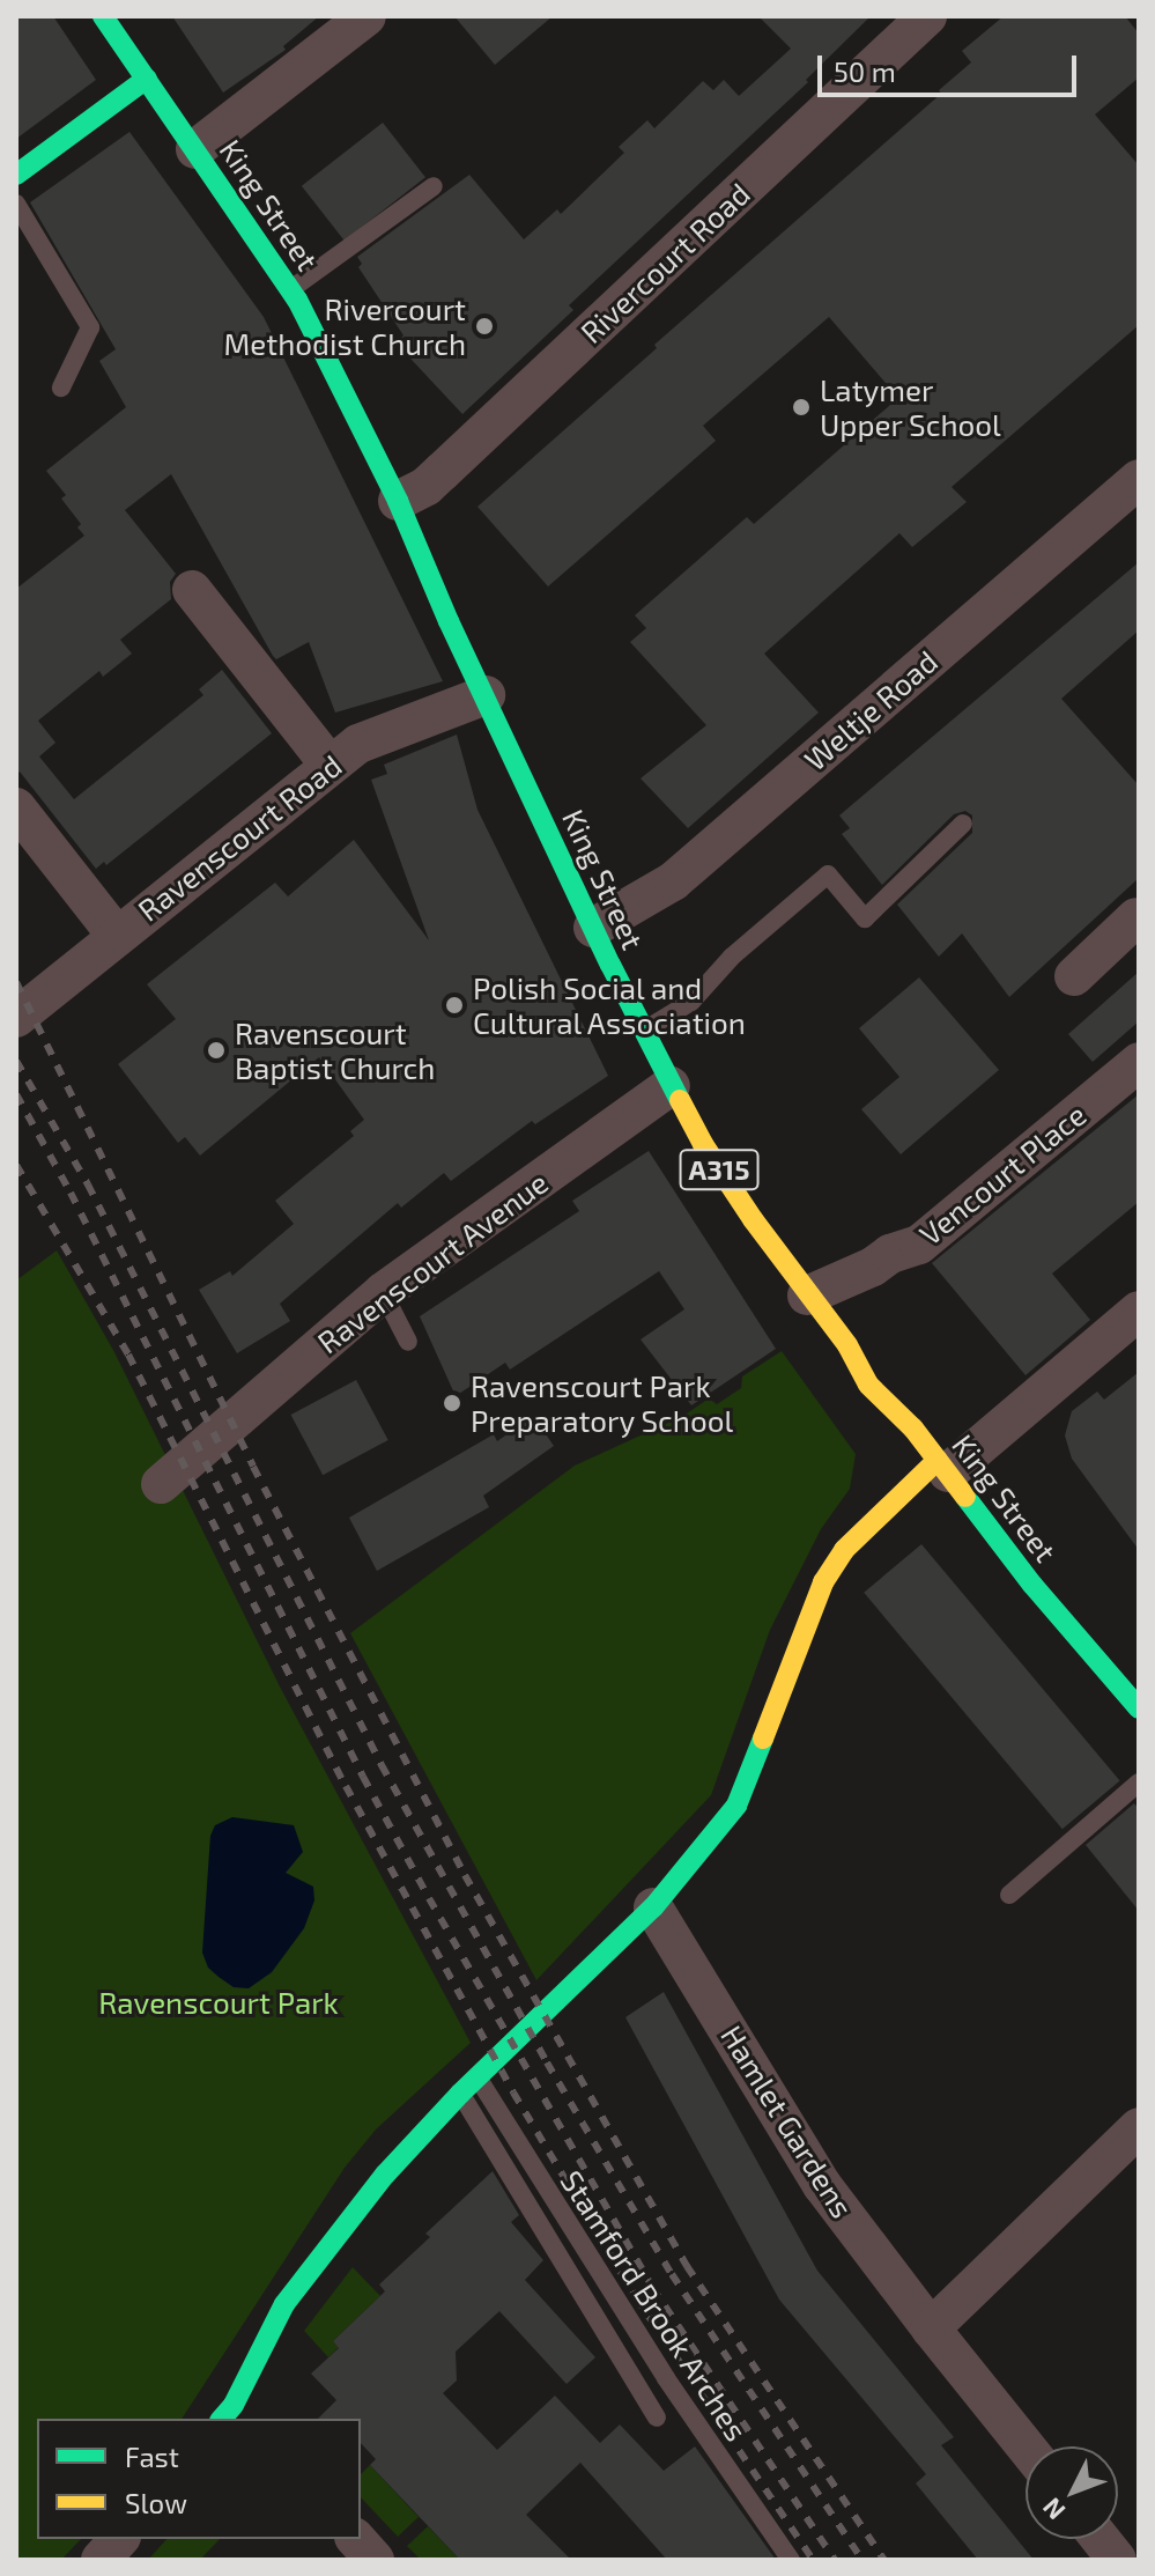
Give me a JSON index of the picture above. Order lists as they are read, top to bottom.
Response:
{
  "streets": {
    "main road": ["King Street", "A315"],
    "street": [
      "Rivercourt Road",
      "Weltje Road",
      "Ravenscourt Road",
      "Vencourt Place",
      "Ravenscourt Avenue",
      "Hamlet Gardens"
    ],
    "lane": ["Stamford Brook Arches"]
  },
  "crossings": [
    ["King Street", "Rivercourt Road"],
    ["King Street", "Weltje Road"],
    ["King Street", "Ravenscourt Road"],
    ["King Street", "Vencourt Place"],
    ["King Street", "Ravenscourt Avenue"]
  ],
  "parks": ["Ravenscourt Park"],
  "places": [
    "Rivercourt Methodist Church",
    "Latymer Upper School",
    "Polish Social and Cultural Association",
    "Ravenscourt Baptist Church",
    "Ravenscourt Park Preparatory School"
  ],
  "legend": ["Fast", "Slow"],
  "scale_bar": "50 m",
  "north": "bottom left"
}
